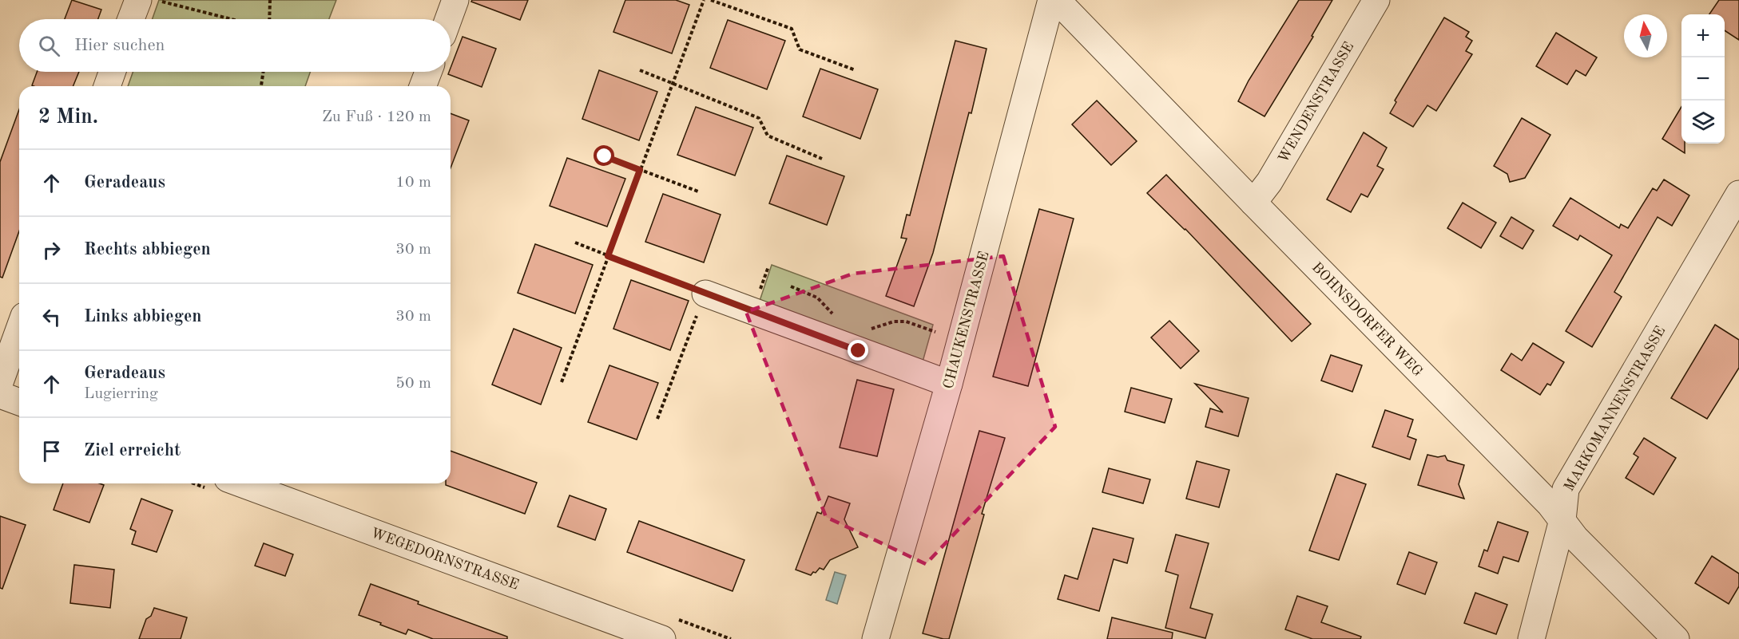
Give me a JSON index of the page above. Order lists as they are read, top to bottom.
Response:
{
  "streets": {
    "street": [
      "WENDENSTRASSE",
      "BOHNSDORFER WEG",
      "CHAUKENSTRASSE",
      "MARKOMANNENSTRASSE",
      "WEGEDORNSTRASSE"
    ]
  },
  "crossings": [
    ["WENDENSTRASSE", "BOHNSDORFER WEG"],
    ["BOHNSDORFER WEG", "MARKOMANNENSTRASSE"]
  ],
  "north": "top",
  "page": {
    "map_buttons": ["+", "−"],
    "search": "Hier suchen",
    "heading": ["2 Min.", "Zu Fuß · 120 m"],
    "list": [
      ["Geradeaus", "10 m"],
      ["Rechts abbiegen", "30 m"],
      ["Links abbiegen", "30 m"],
      ["Geradeaus", "Lugierring", "50 m"],
      "Ziel erreicht"
    ]
  }
}
